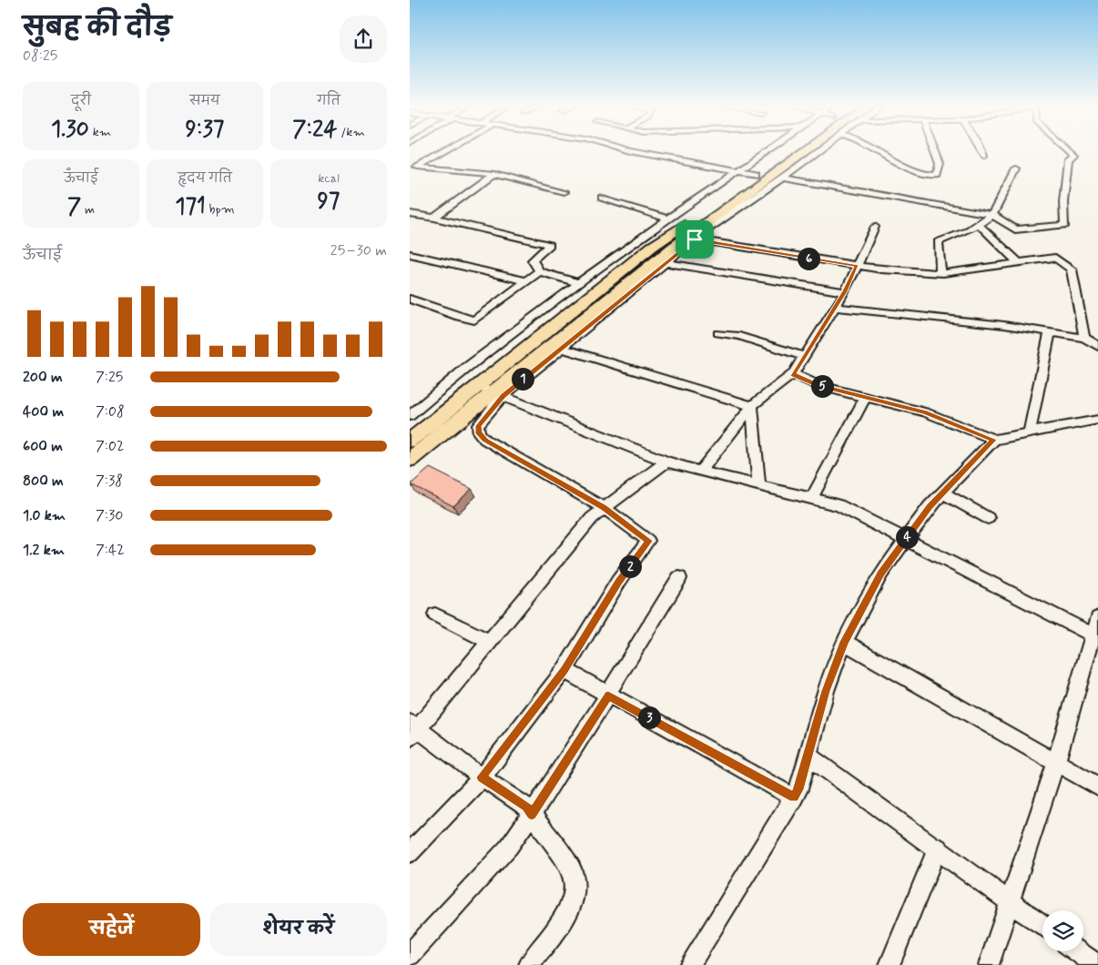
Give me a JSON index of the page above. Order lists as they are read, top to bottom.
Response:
{
  "page": {
    "heading": ["सुबह की दौड़", "08:25"],
    "stats": [
      ["दूरी", "1.30 km"],
      ["समय", "9:37"],
      ["गति", "7:24 /km"],
      ["ऊँचाई", "7 m"],
      ["हृदय गति", "171 bpm"],
      ["kcal", "97"]
    ],
    "chart": ["ऊँचाई", "25–30 m"],
    "pins": [
      "6",
      "1",
      "5",
      "4",
      "2",
      "3"
    ],
    "list": [
      {
        "name": "200 m",
        "note": "7:25"
      },
      {
        "name": "400 m",
        "note": "7:08"
      },
      {
        "name": "600 m",
        "note": "7:02"
      },
      {
        "name": "800 m",
        "note": "7:38"
      },
      {
        "name": "1.0 km",
        "note": "7:30"
      },
      {
        "name": "1.2 km",
        "note": "7:42"
      }
    ],
    "buttons": ["सहेजें", "शेयर करें"]
  }
}
